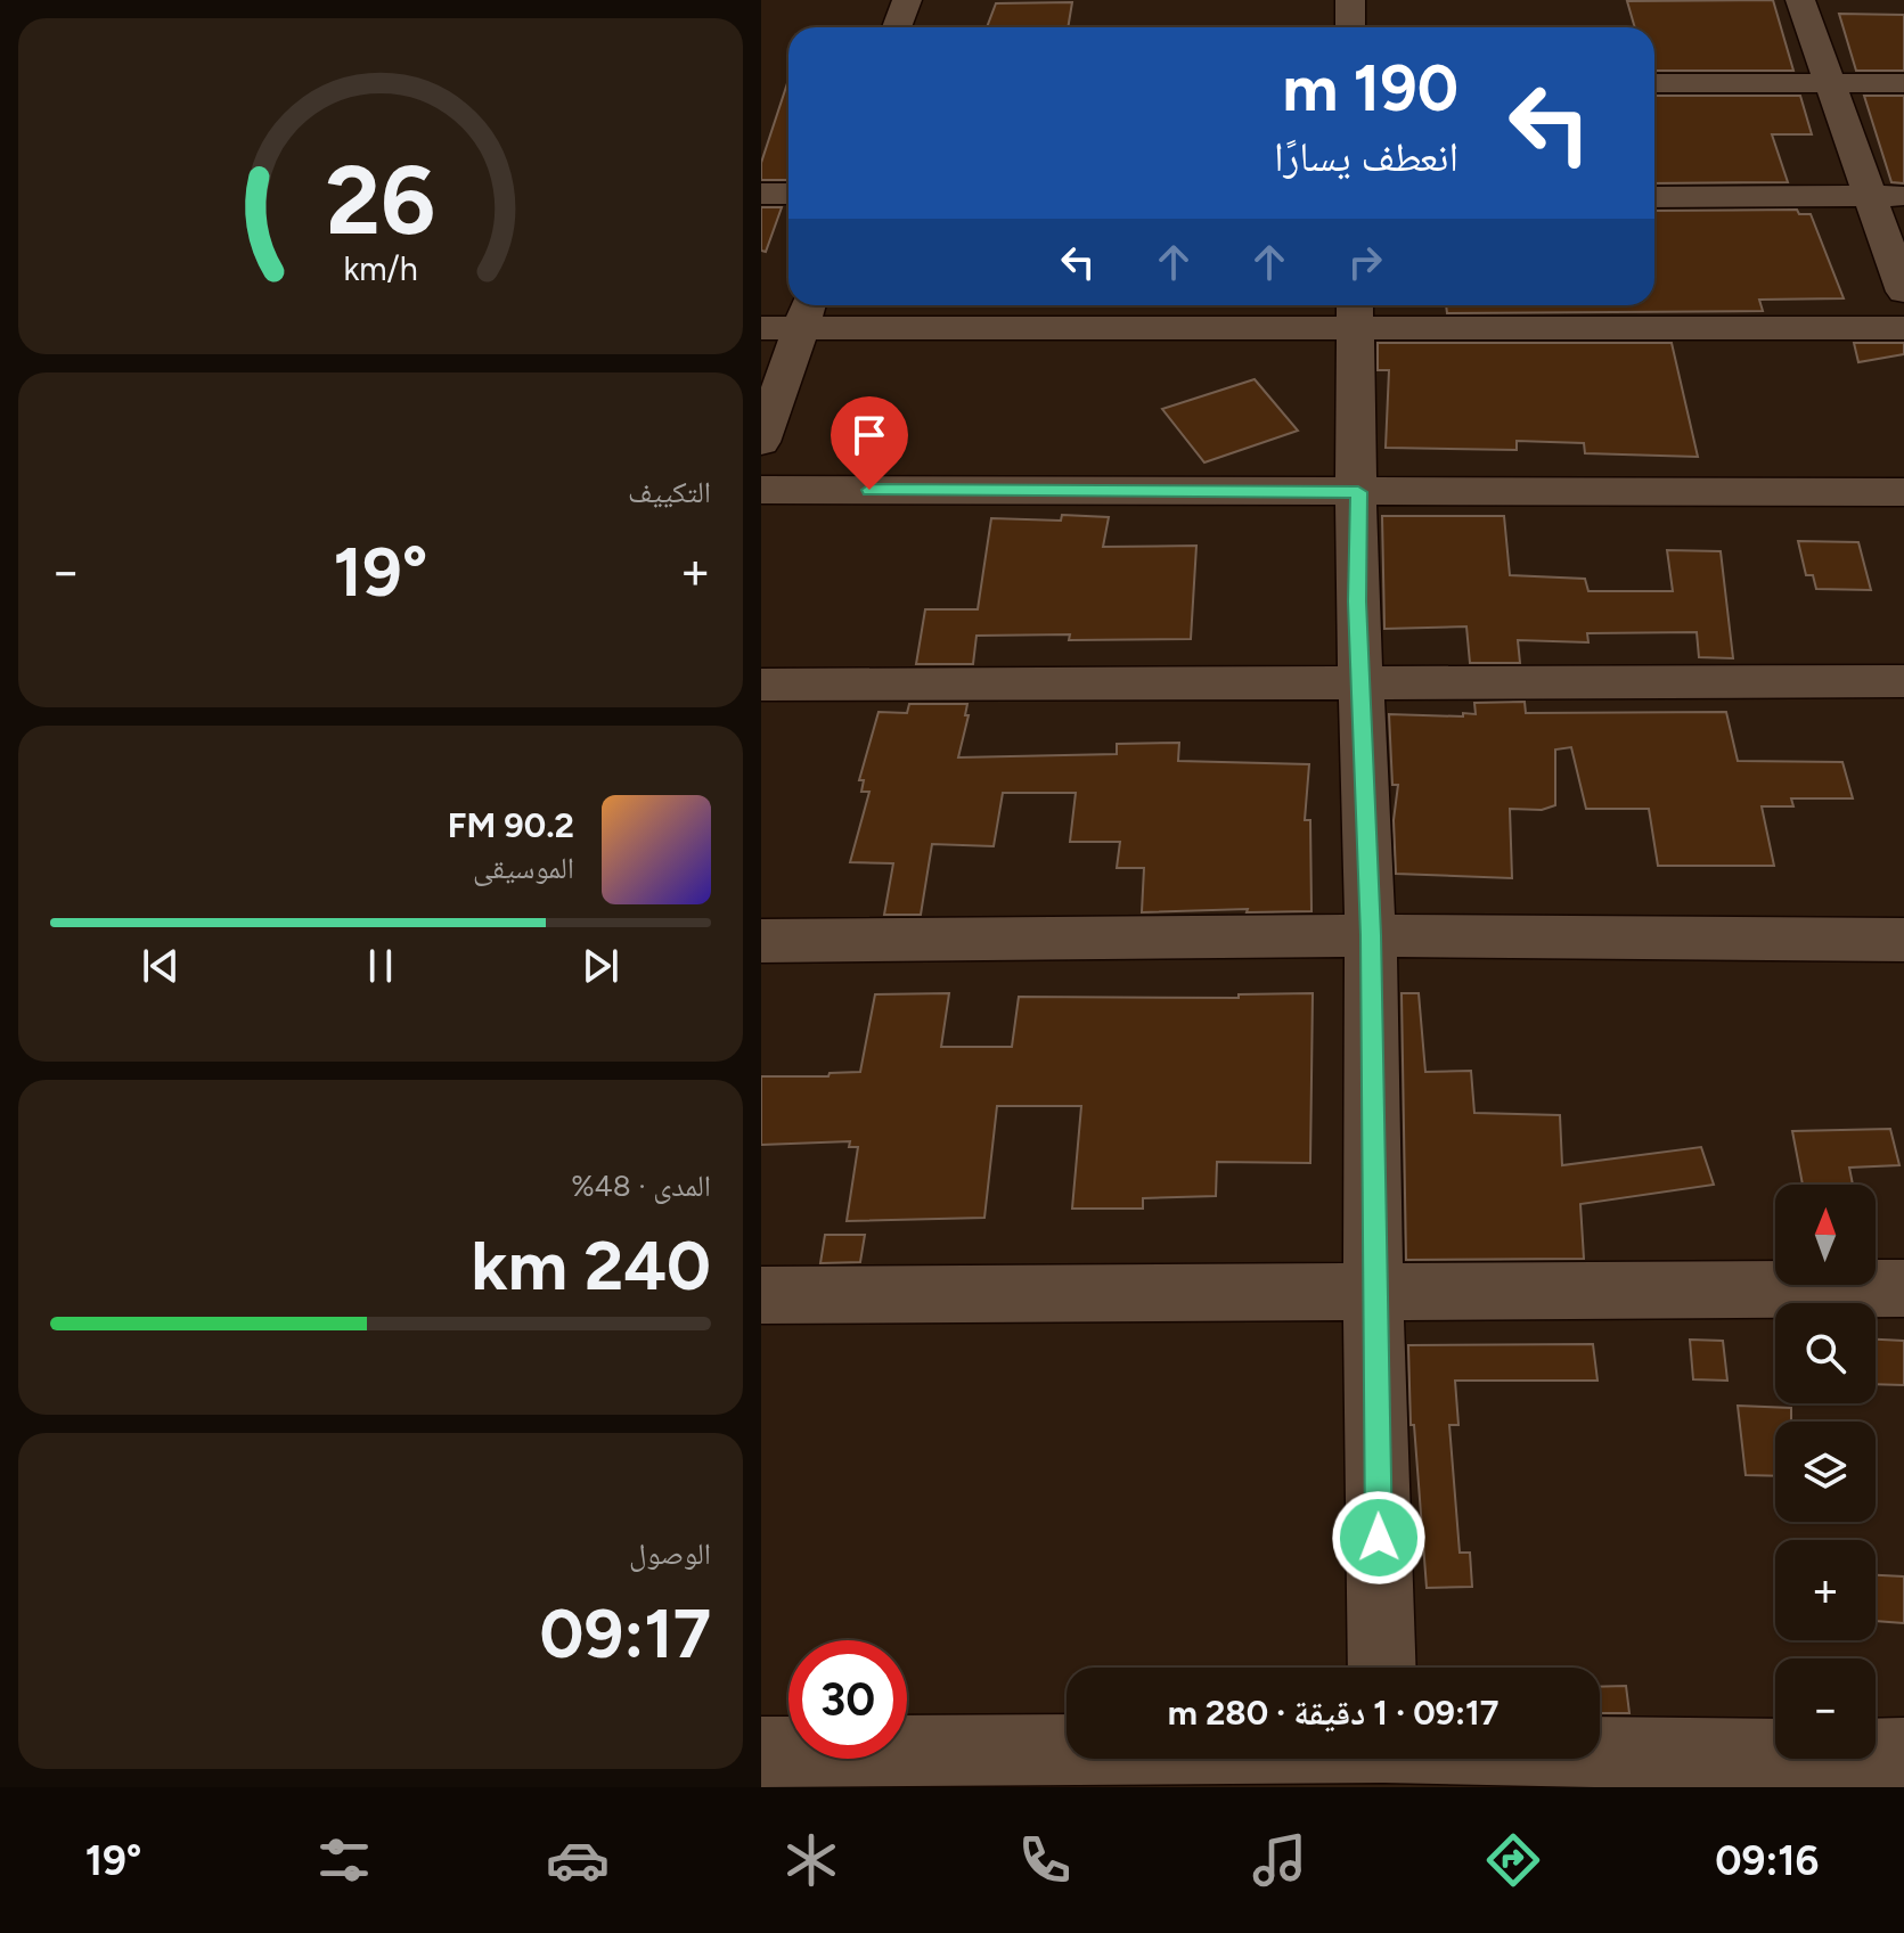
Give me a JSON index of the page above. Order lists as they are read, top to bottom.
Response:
{
  "north": "top",
  "page": {
    "turn": ["190 m", "انعطف يسارًا"],
    "tile": [
      "التكييف",
      ["المدى · 48%", "240 km"],
      ["الوصول", "09:17"]
    ],
    "heat": ["−", "19°", "+"],
    "song": ["90.2 FM", "الموسيقى"],
    "map_buttons": ["+", "−"],
    "limit": "30",
    "trip": "09:17 · 1 دقيقة · 280 m",
    "tabs": ["09:16", "19°"],
    "gauge": ["26", "km/h"]
  }
}
